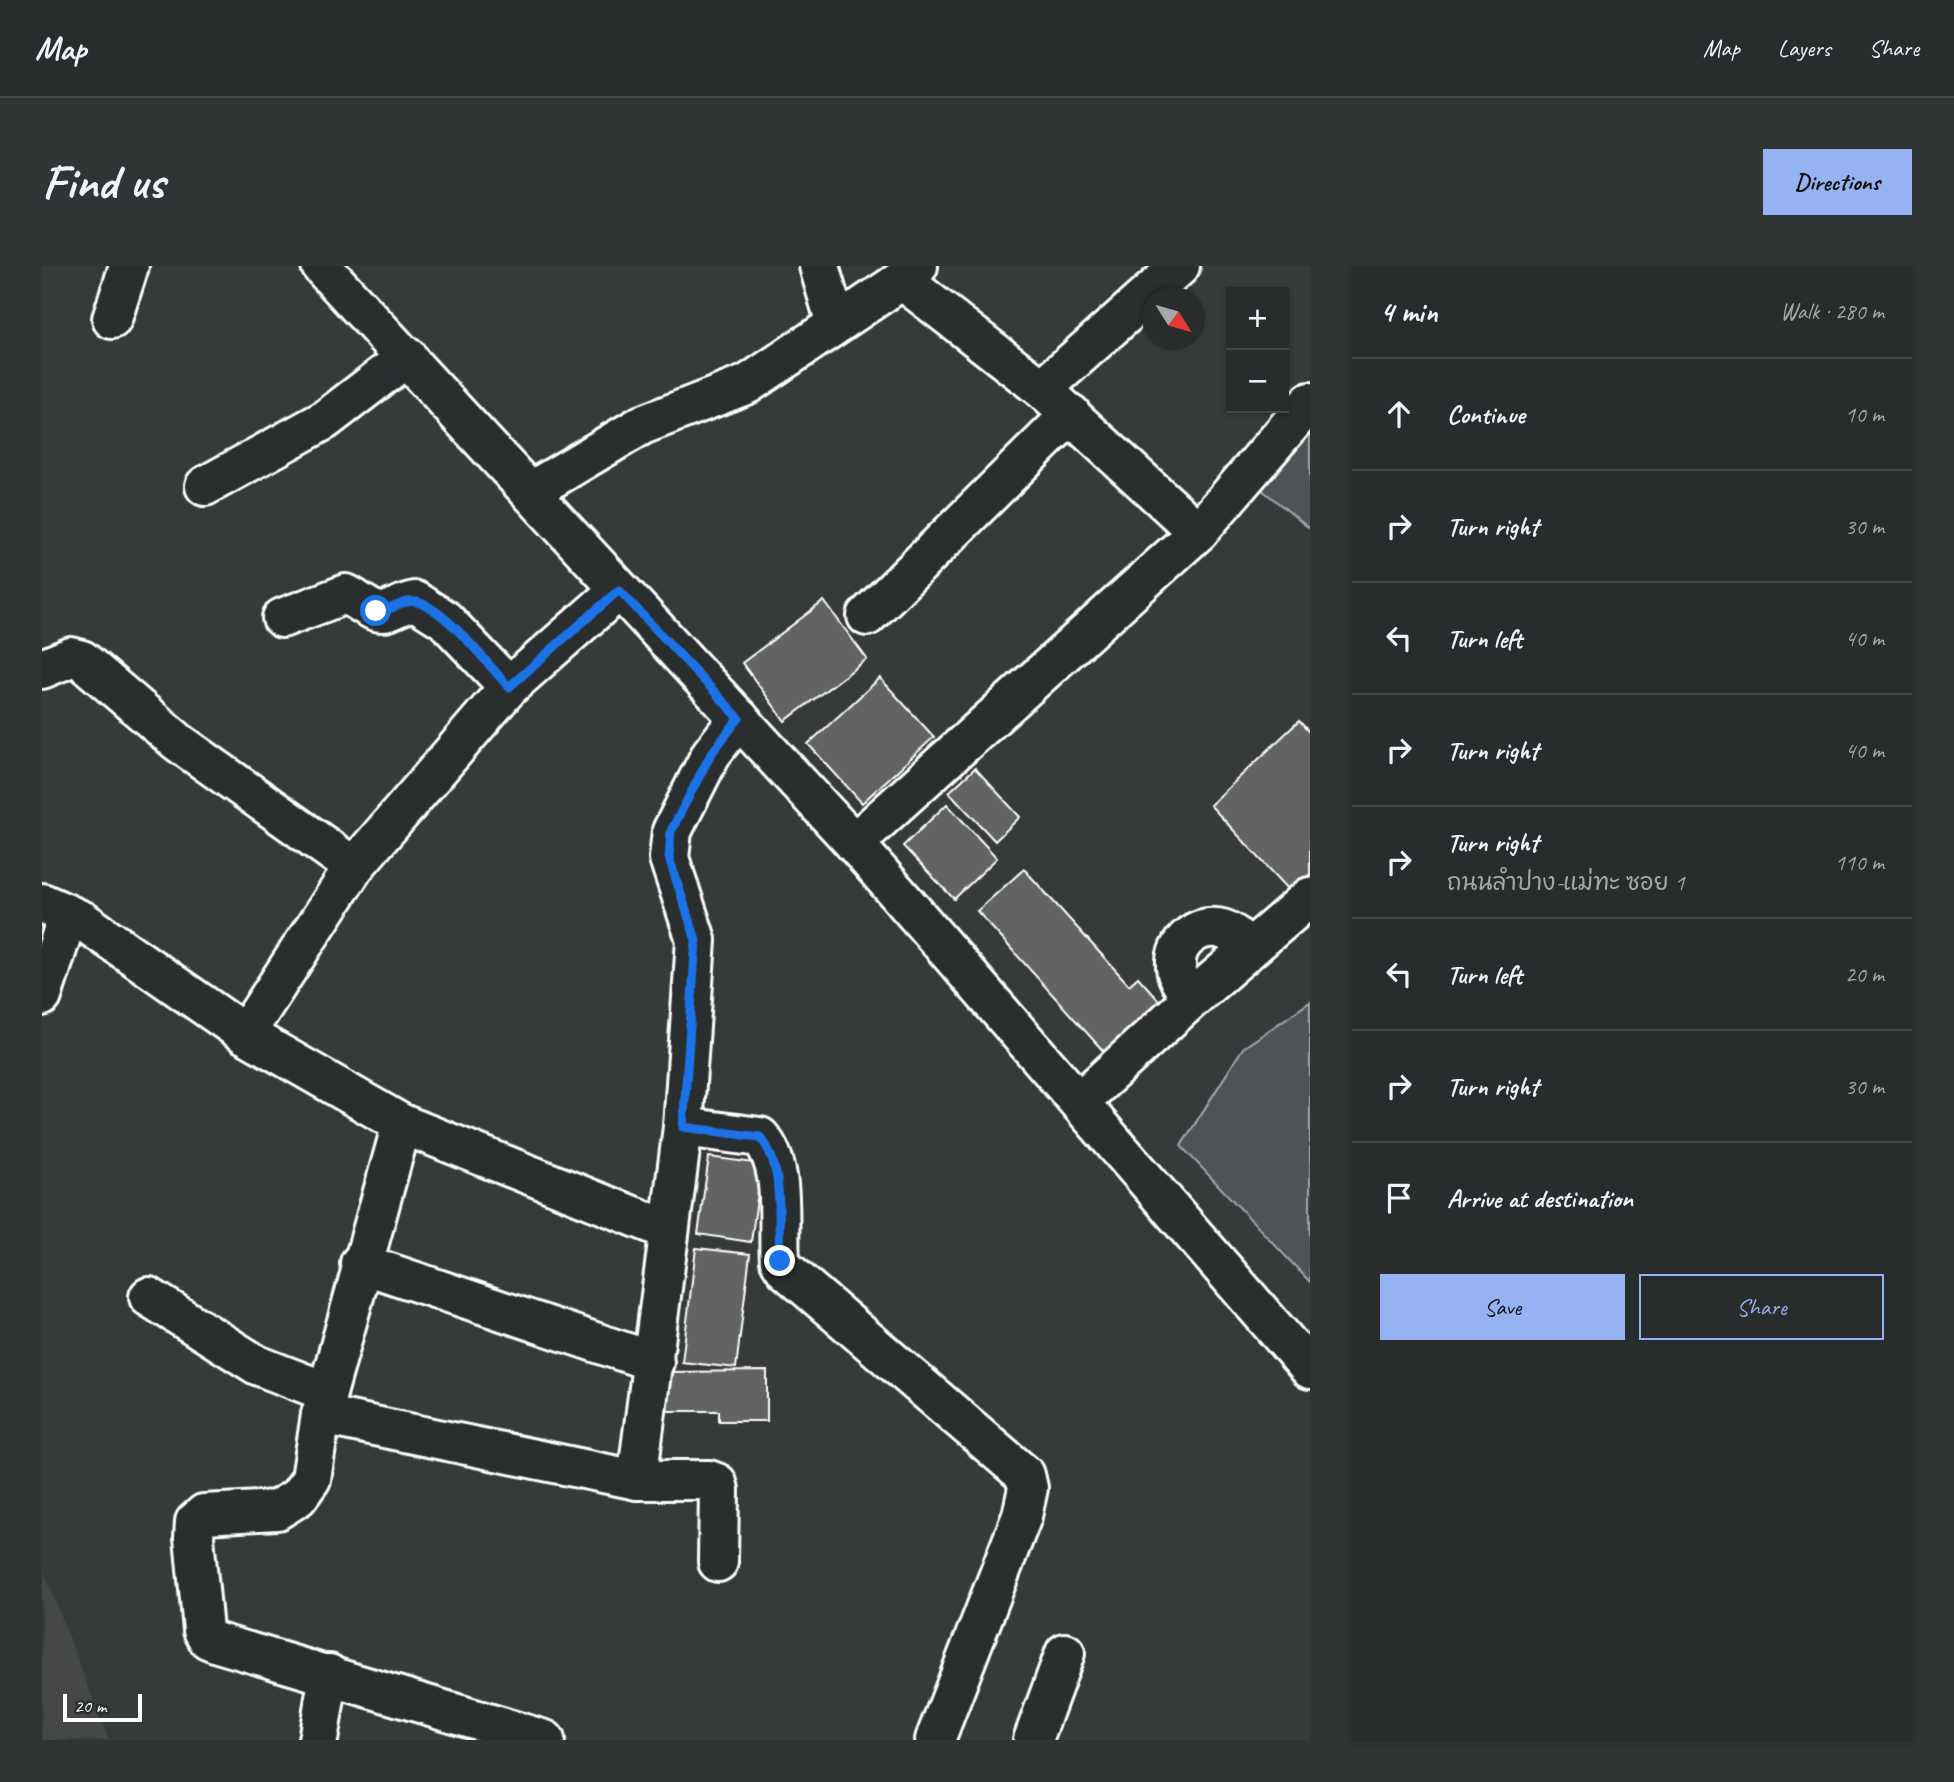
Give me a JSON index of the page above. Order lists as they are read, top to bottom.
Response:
{
  "scale_bar": "20 m",
  "north": "bottom right",
  "page": {
    "header": "Map",
    "nav": ["Map", "Layers", "Share"],
    "buttons": [
      "Directions",
      ["Save", "Share"]
    ],
    "title": "Find us",
    "heading": ["4 min", "Walk · 280 m"],
    "map_buttons": ["+", "−"],
    "list": [
      ["Continue", "10 m"],
      ["Turn right", "30 m"],
      ["Turn left", "40 m"],
      ["Turn right", "40 m"],
      ["Turn right", "ถนนลำปาง-แม่ทะ ซอย 1", "110 m"],
      ["Turn left", "20 m"],
      ["Turn right", "30 m"],
      "Arrive at destination"
    ],
    "scale": "20 m"
  }
}
